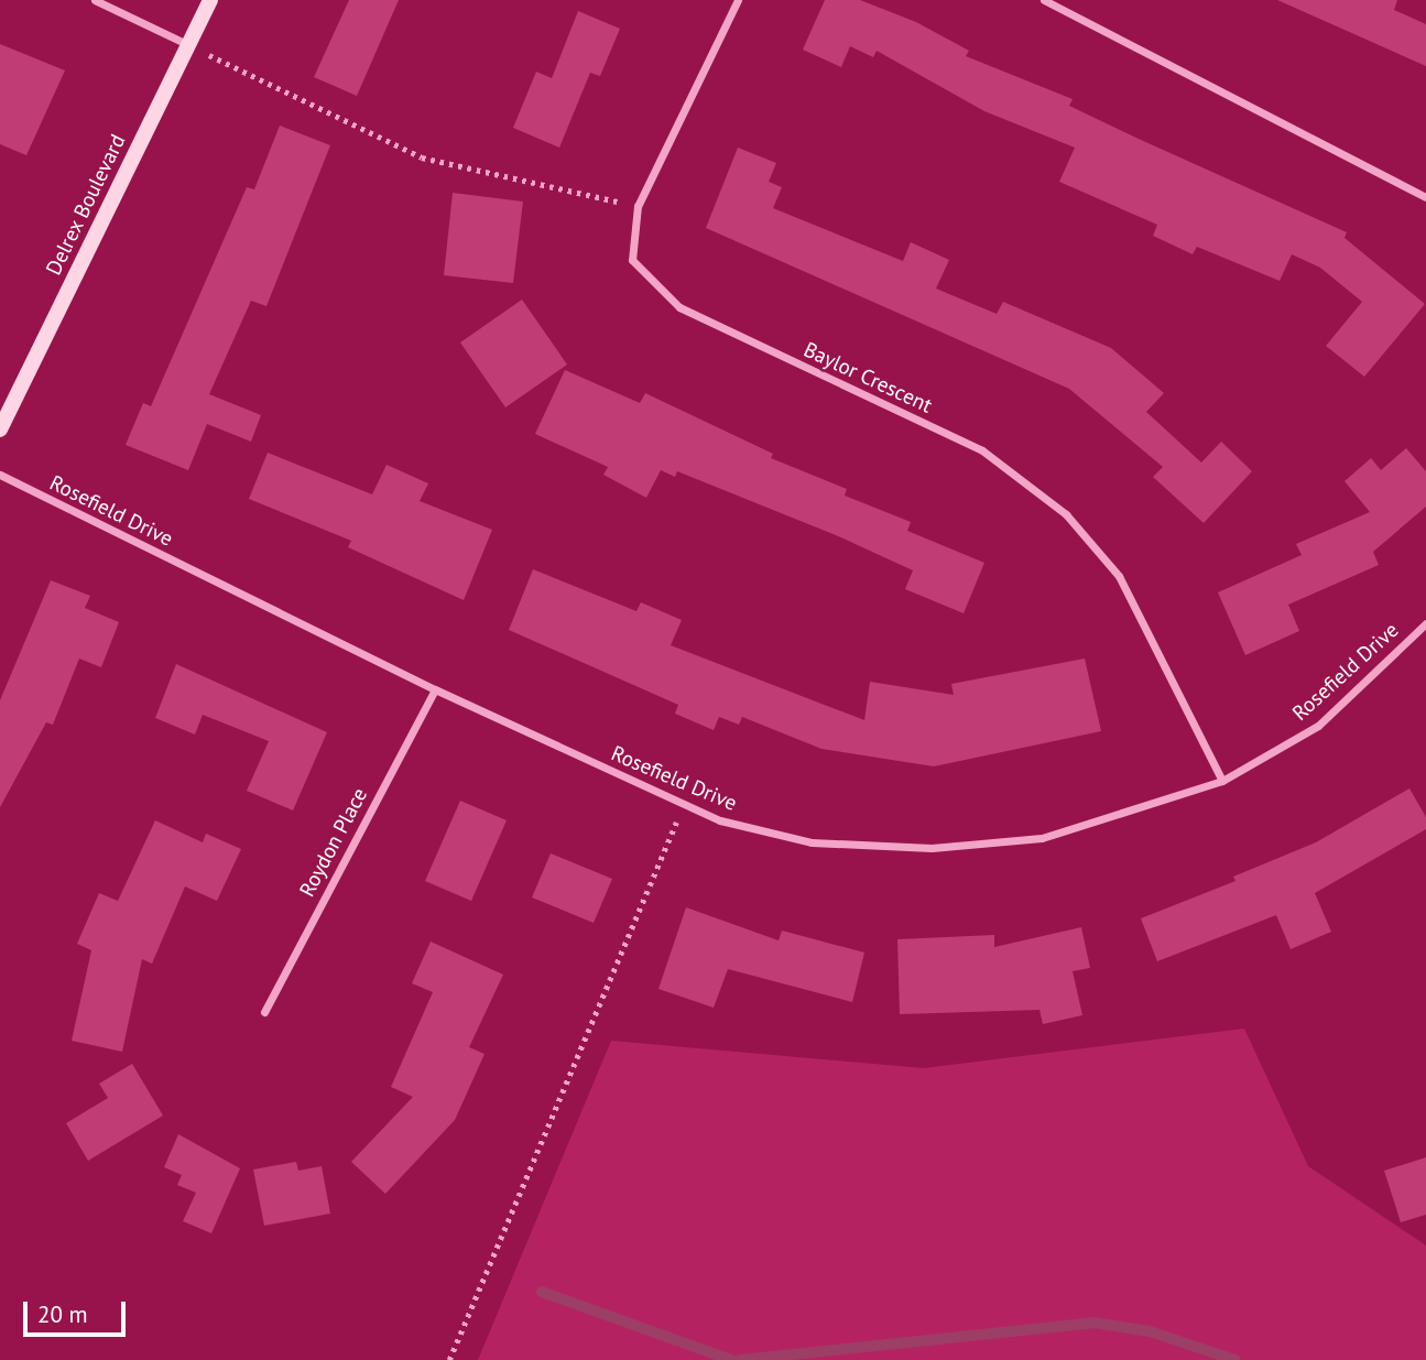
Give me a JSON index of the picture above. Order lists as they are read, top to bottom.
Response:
{
  "streets": {
    "street": [
      "Delrex Boulevard",
      "Baylor Crescent",
      "Rosefield Drive",
      "Roydon Place"
    ]
  },
  "crossings": [
    ["Baylor Crescent", "Rosefield Drive"],
    ["Rosefield Drive", "Roydon Place"]
  ],
  "scale_bar": "20 m"
}
